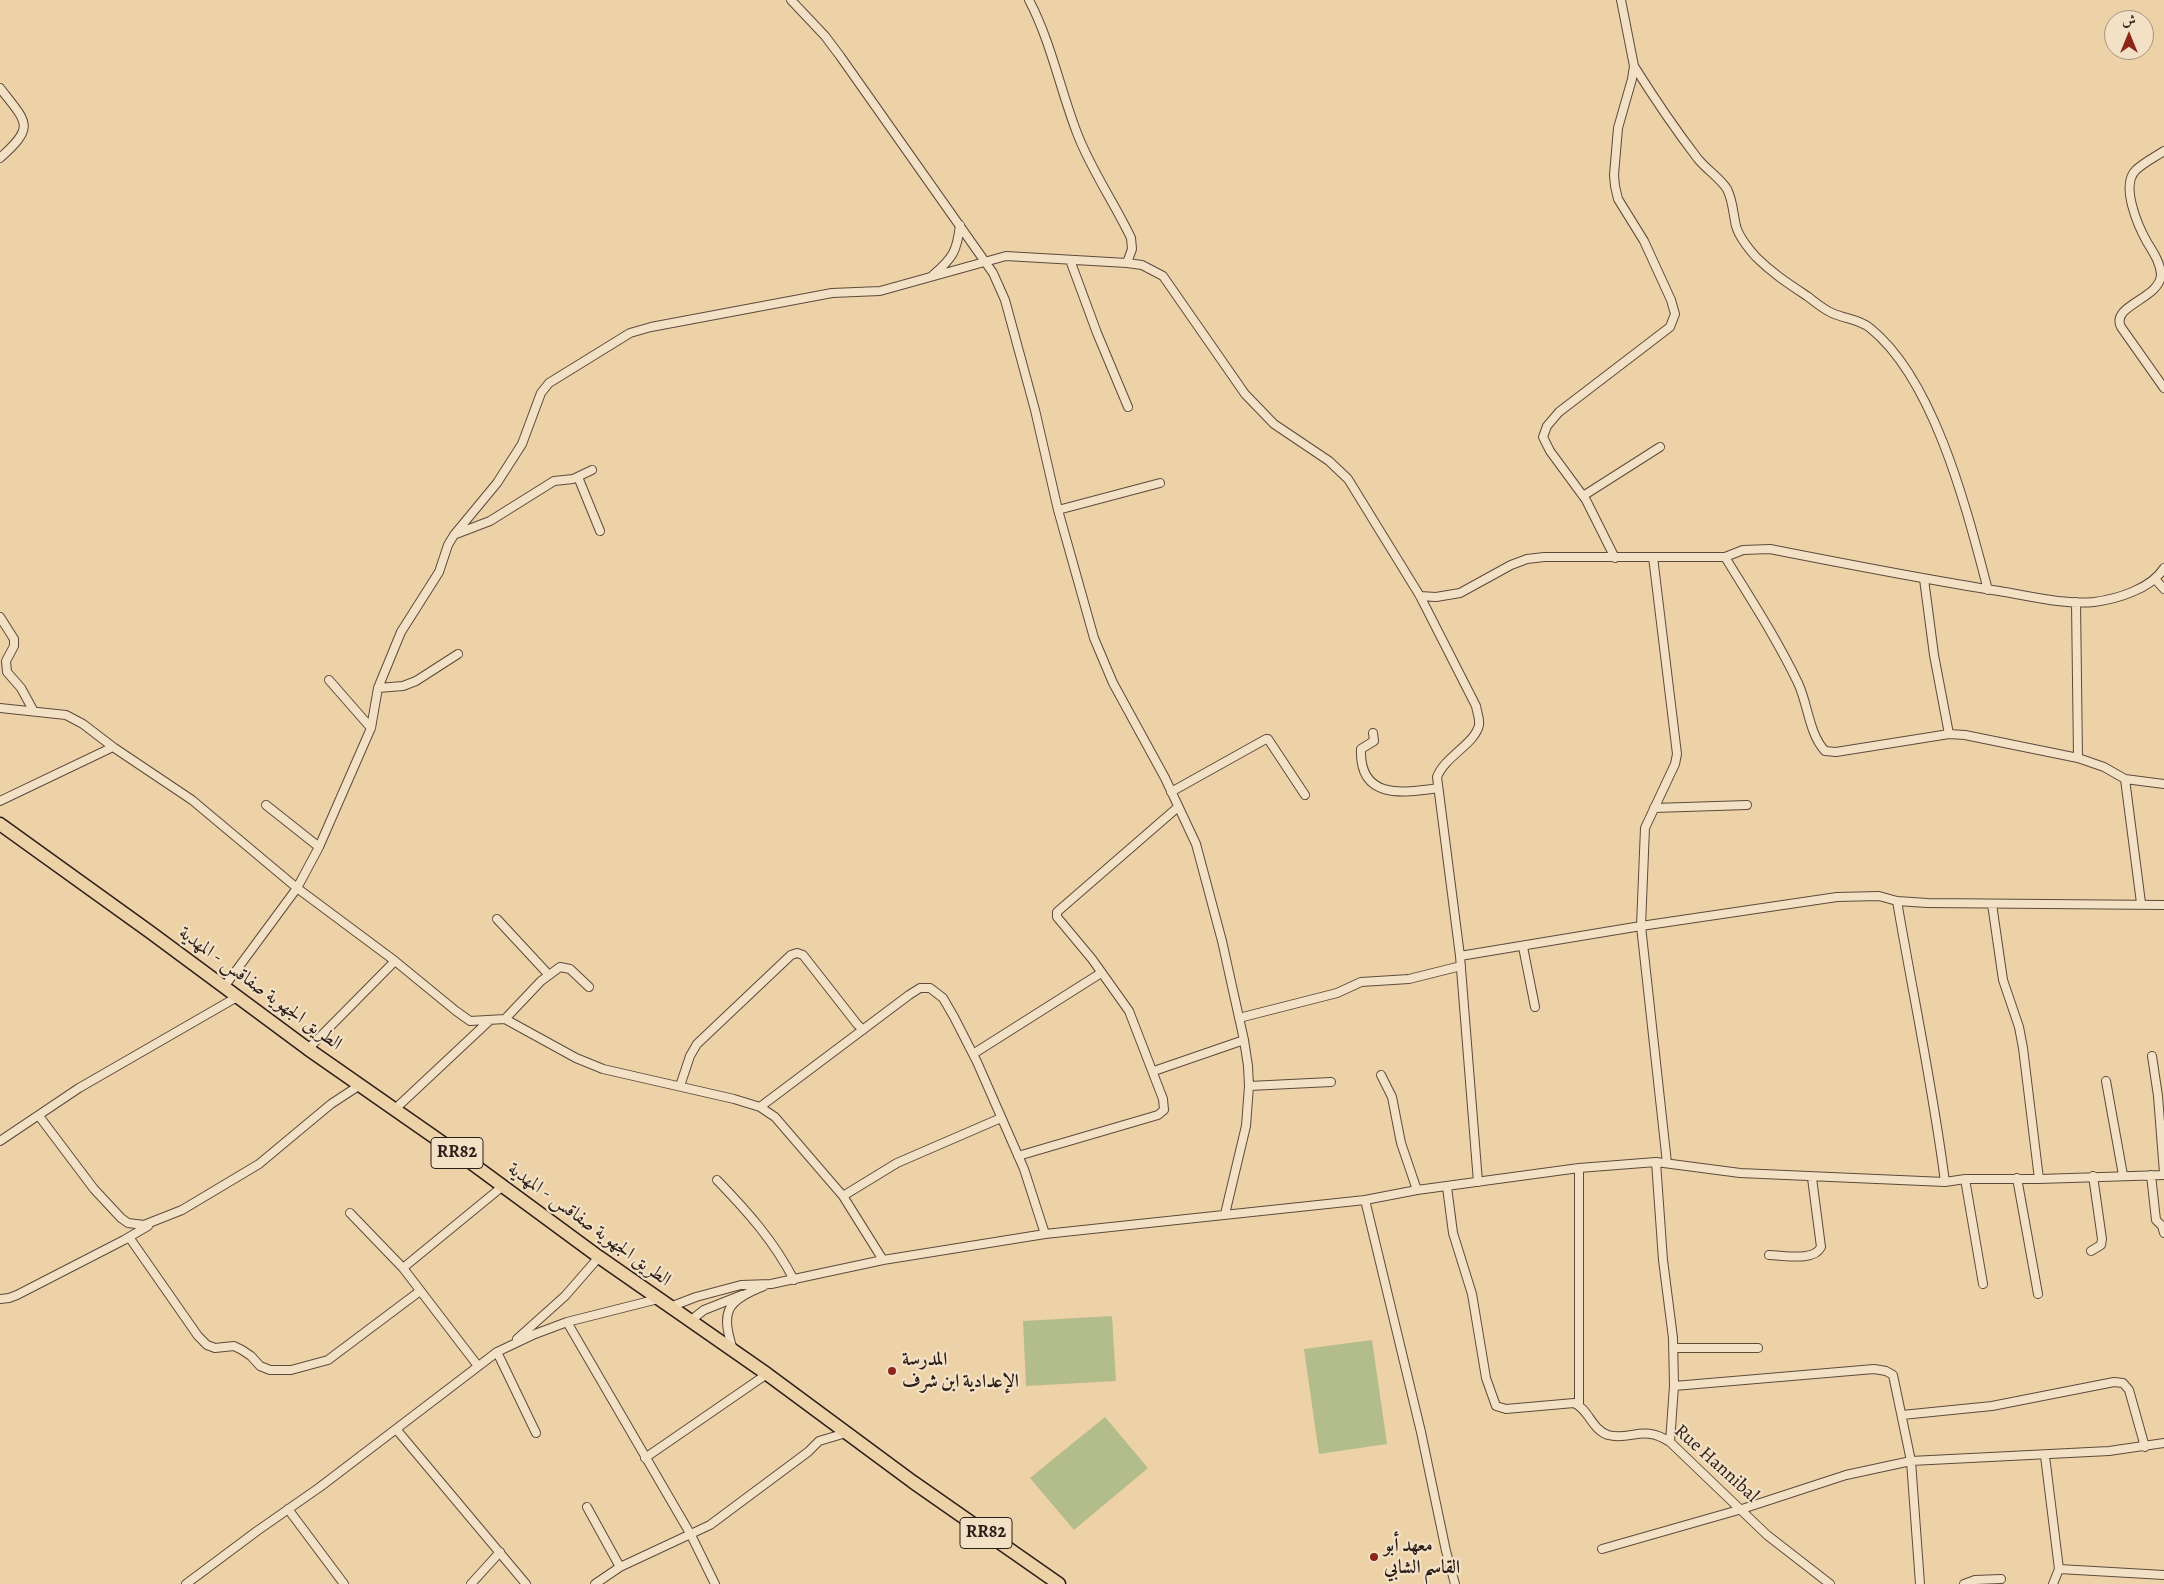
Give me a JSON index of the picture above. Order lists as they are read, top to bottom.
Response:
{
  "streets": {
    "main road": ["الطريق الجهوية صفاقس - المهدية", "RR82"],
    "street": ["Rue Hannibal"]
  },
  "places": ["المدرسة الإعدادية ابن شرف", "معهد أبو القاسم الشابي"],
  "north": "top"
}
